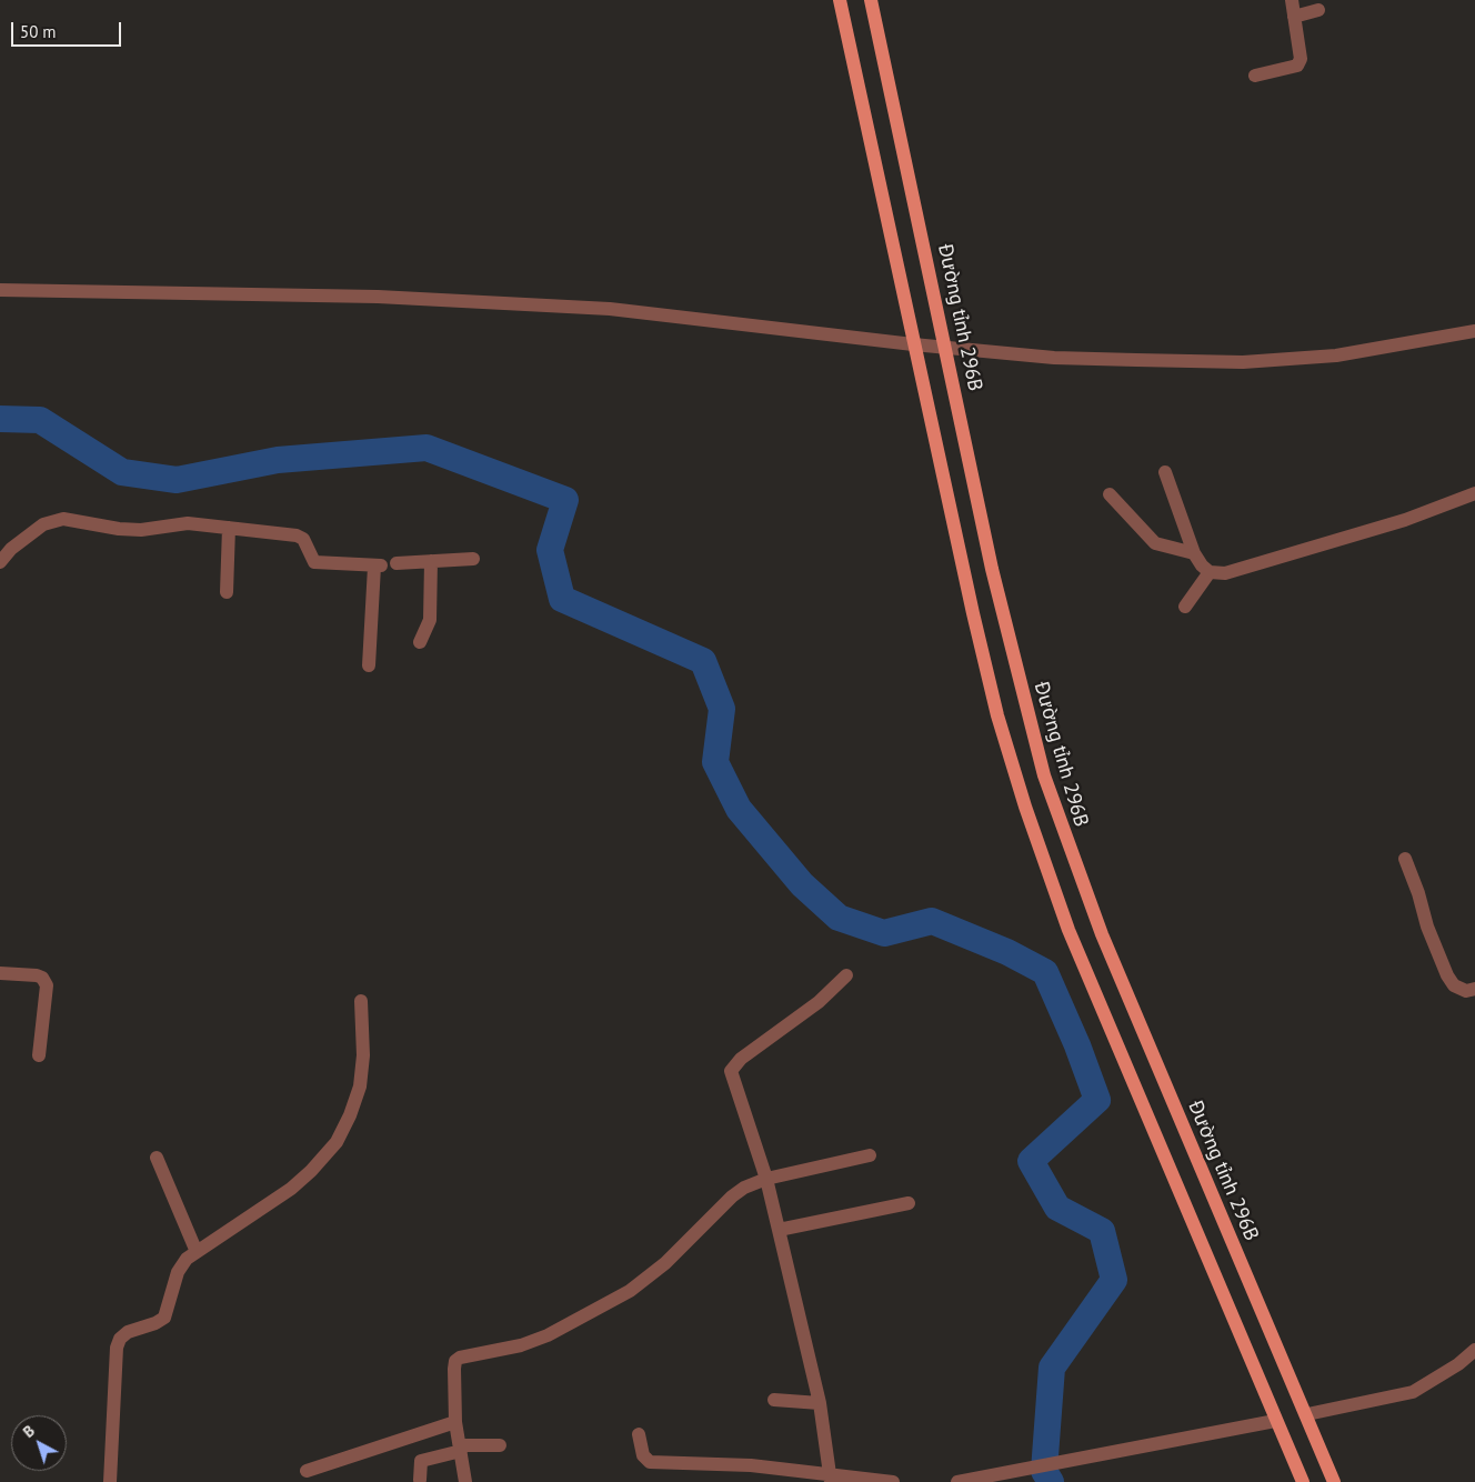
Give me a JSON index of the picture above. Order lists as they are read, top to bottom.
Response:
{
  "streets": {
    "main road": ["Đường tỉnh 296B"]
  },
  "scale_bar": "50 m",
  "north": "top left"
}
